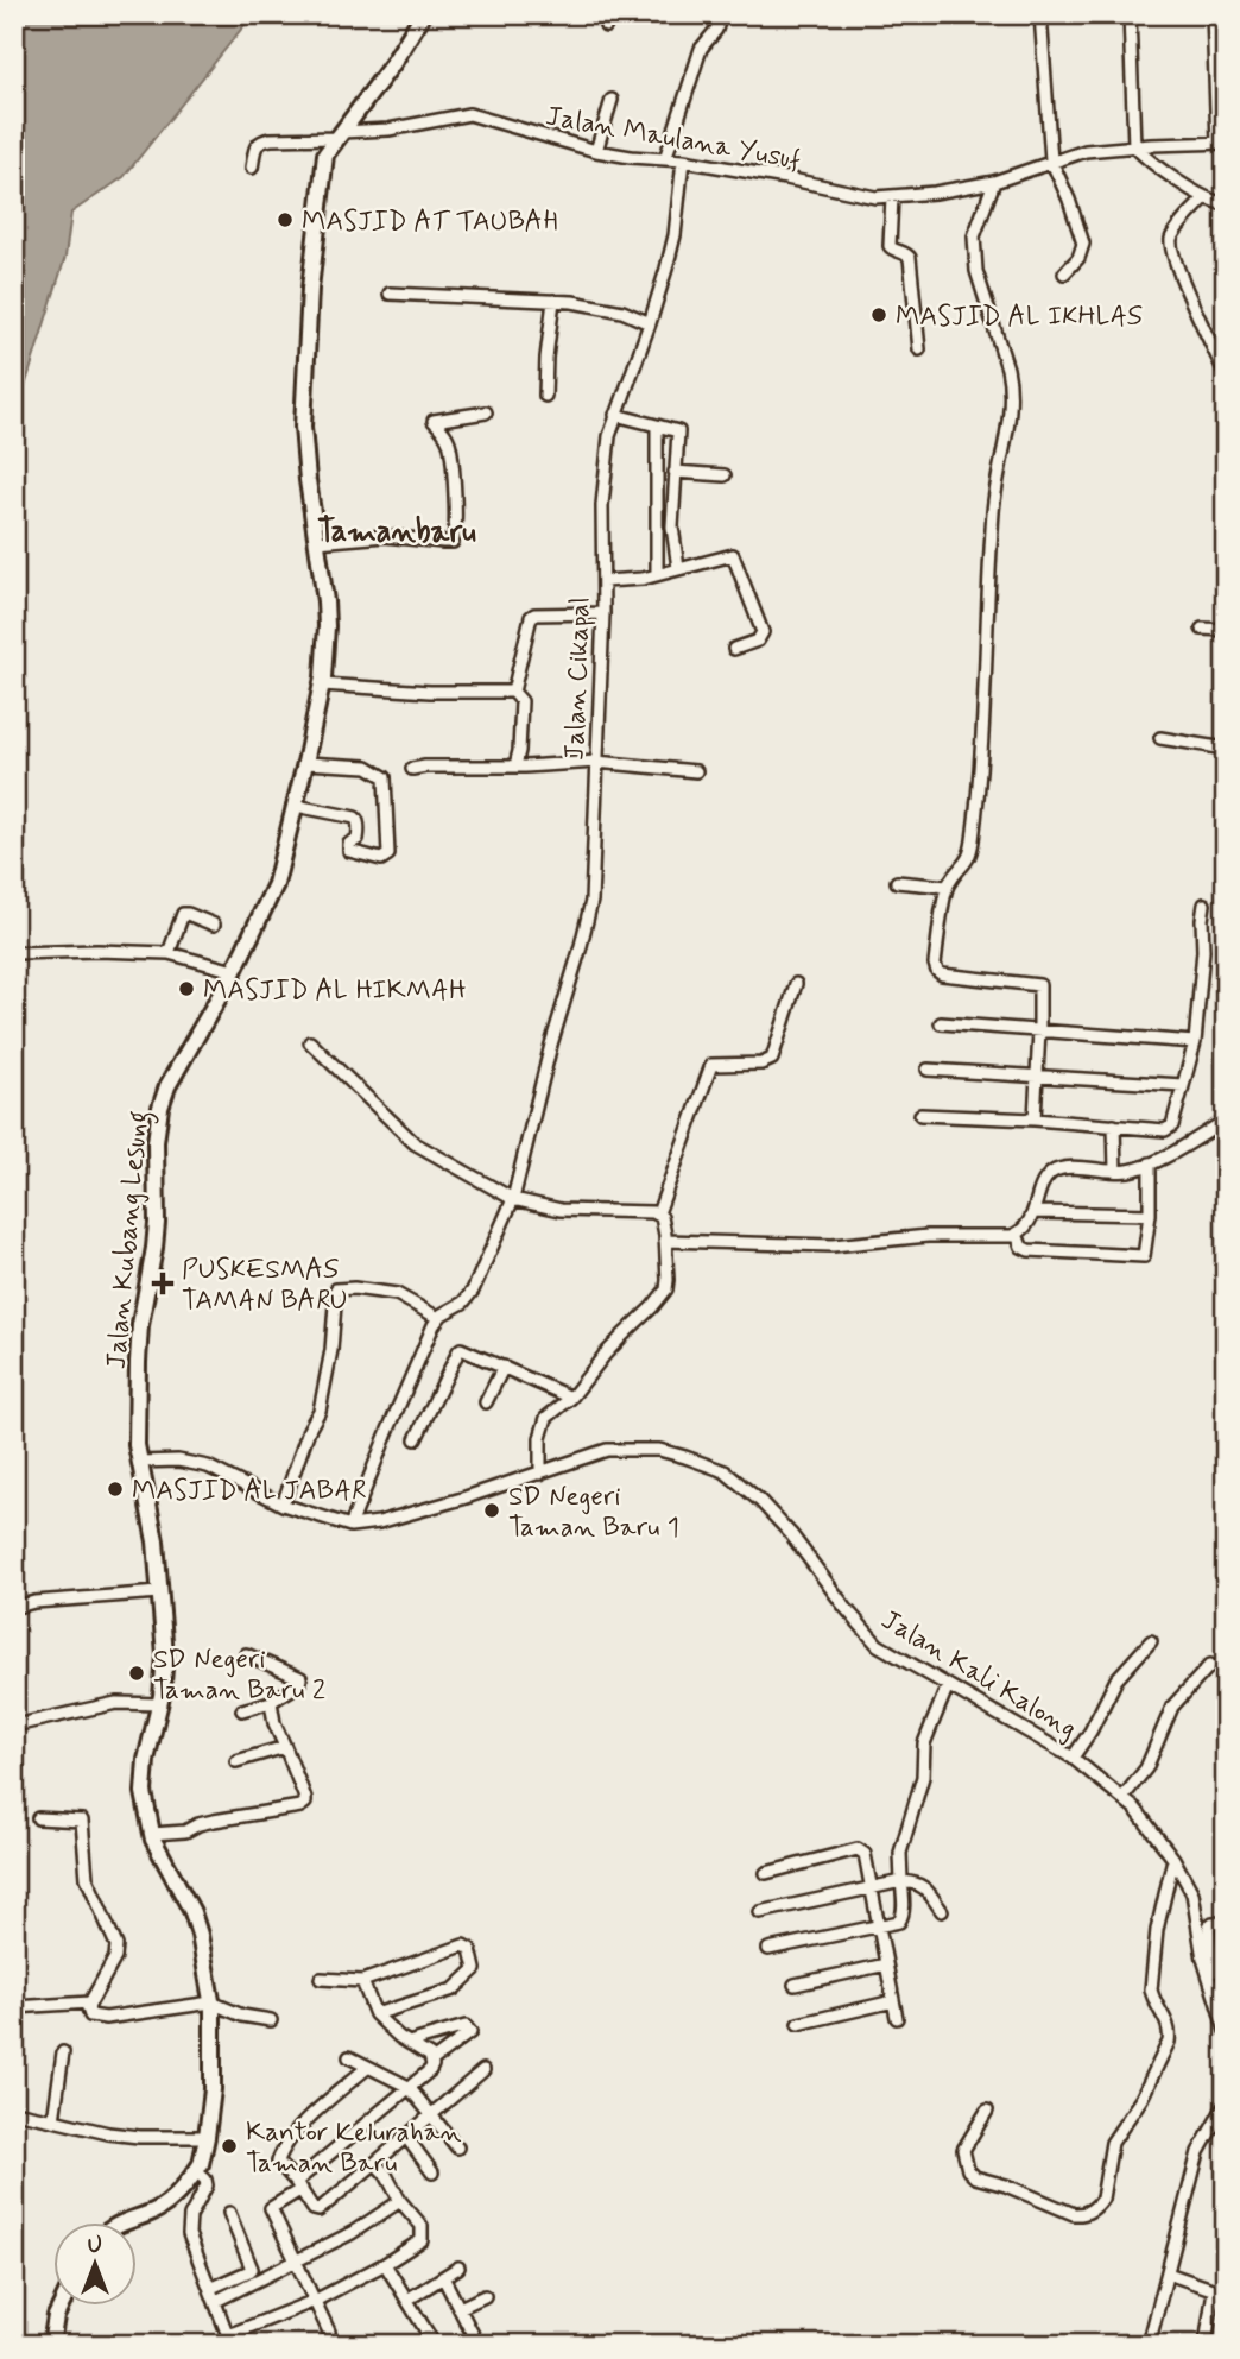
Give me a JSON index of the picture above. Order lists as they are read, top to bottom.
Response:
{
  "streets": {
    "street": [
      "Jalan Maulana Yusuf",
      "Jalan Cikapal",
      "Jalan Kubang Lesung",
      "Jalan Kali Kalong"
    ]
  },
  "crossings": [
    ["Jalan Maulana Yusuf", "Jalan Cikapal"],
    ["Jalan Maulana Yusuf", "Jalan Kubang Lesung"],
    ["Jalan Kubang Lesung", "Jalan Kali Kalong"]
  ],
  "districts": ["Tamanbaru"],
  "places": {
    "other": [
      "MASJID AT TAUBAH",
      "MASJID AL IKHLAS",
      "MASJID AL HIKMAH",
      "MASJID AL JABAR",
      "SD Negeri Taman Baru 1",
      "SD Negeri Taman Baru 2",
      "Kantor Kelurahan Taman Baru"
    ],
    "health": ["PUSKESMAS TAMAN BARU"]
  },
  "north": "top"
}
